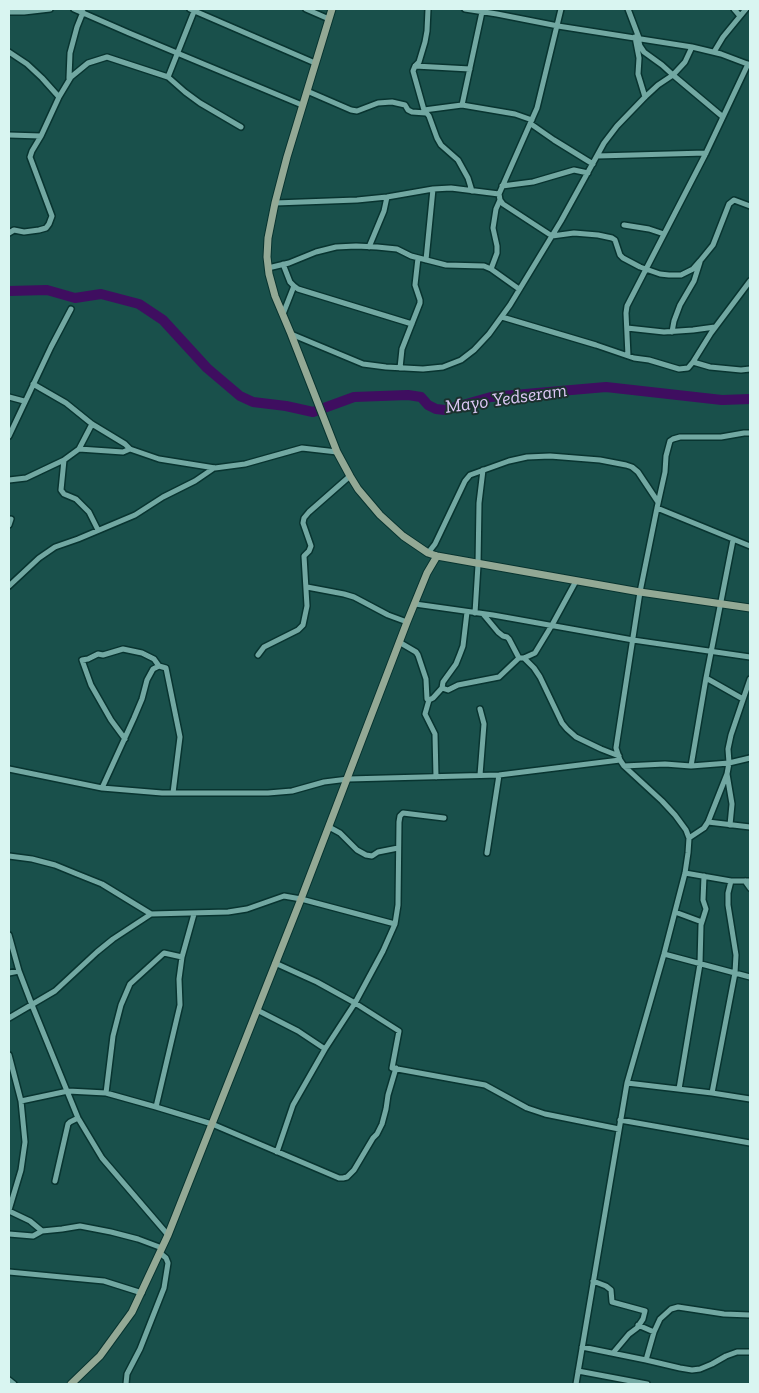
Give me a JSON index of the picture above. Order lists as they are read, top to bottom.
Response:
{
  "water": ["Mayo Yedseram"]
}
